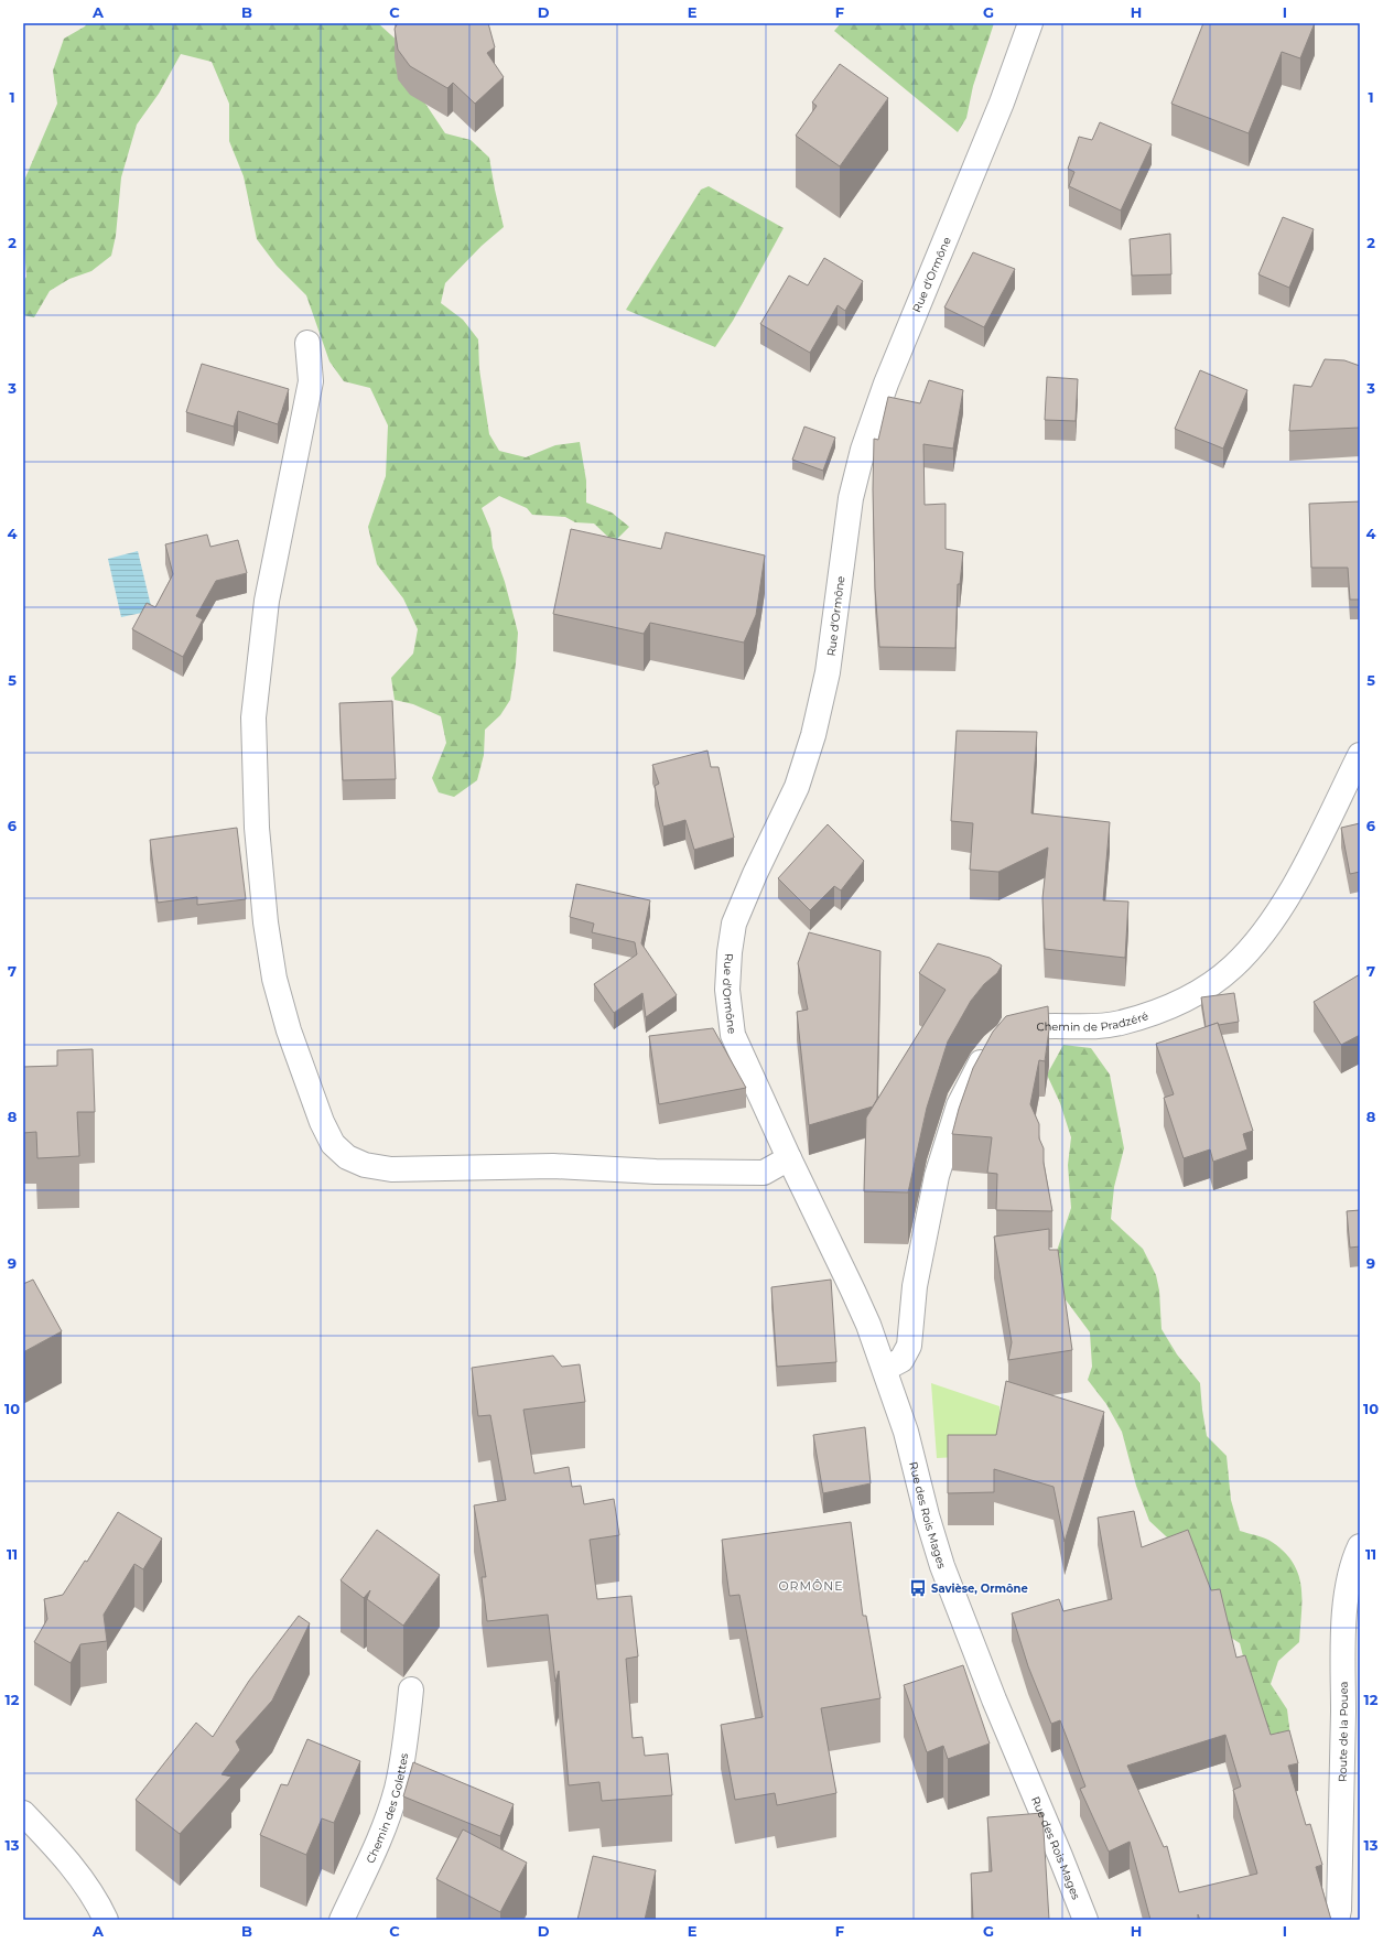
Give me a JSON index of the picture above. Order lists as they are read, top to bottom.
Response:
{
  "streets": {
    "street": [
      "Rue d'Ormône",
      "Chemin de Pradzéré",
      "Rue des Rois Mages",
      "Route de la Pouea",
      "Chemin des Golettes"
    ]
  },
  "crossings": [
    ["Rue d'Ormône", "Rue des Rois Mages"],
    ["Chemin de Pradzéré", "Rue des Rois Mages"]
  ],
  "districts": ["ORMÔNE"],
  "places": {
    "bus stop": ["Savièse, Ormône"]
  },
  "grid": {
    "columns": [
      "A",
      "B",
      "C",
      "D",
      "E",
      "F",
      "G",
      "H",
      "I"
    ],
    "rows": [
      "1",
      "2",
      "3",
      "4",
      "5",
      "6",
      "7",
      "8",
      "9",
      "10",
      "11",
      "12",
      "13"
    ]
  }
}
